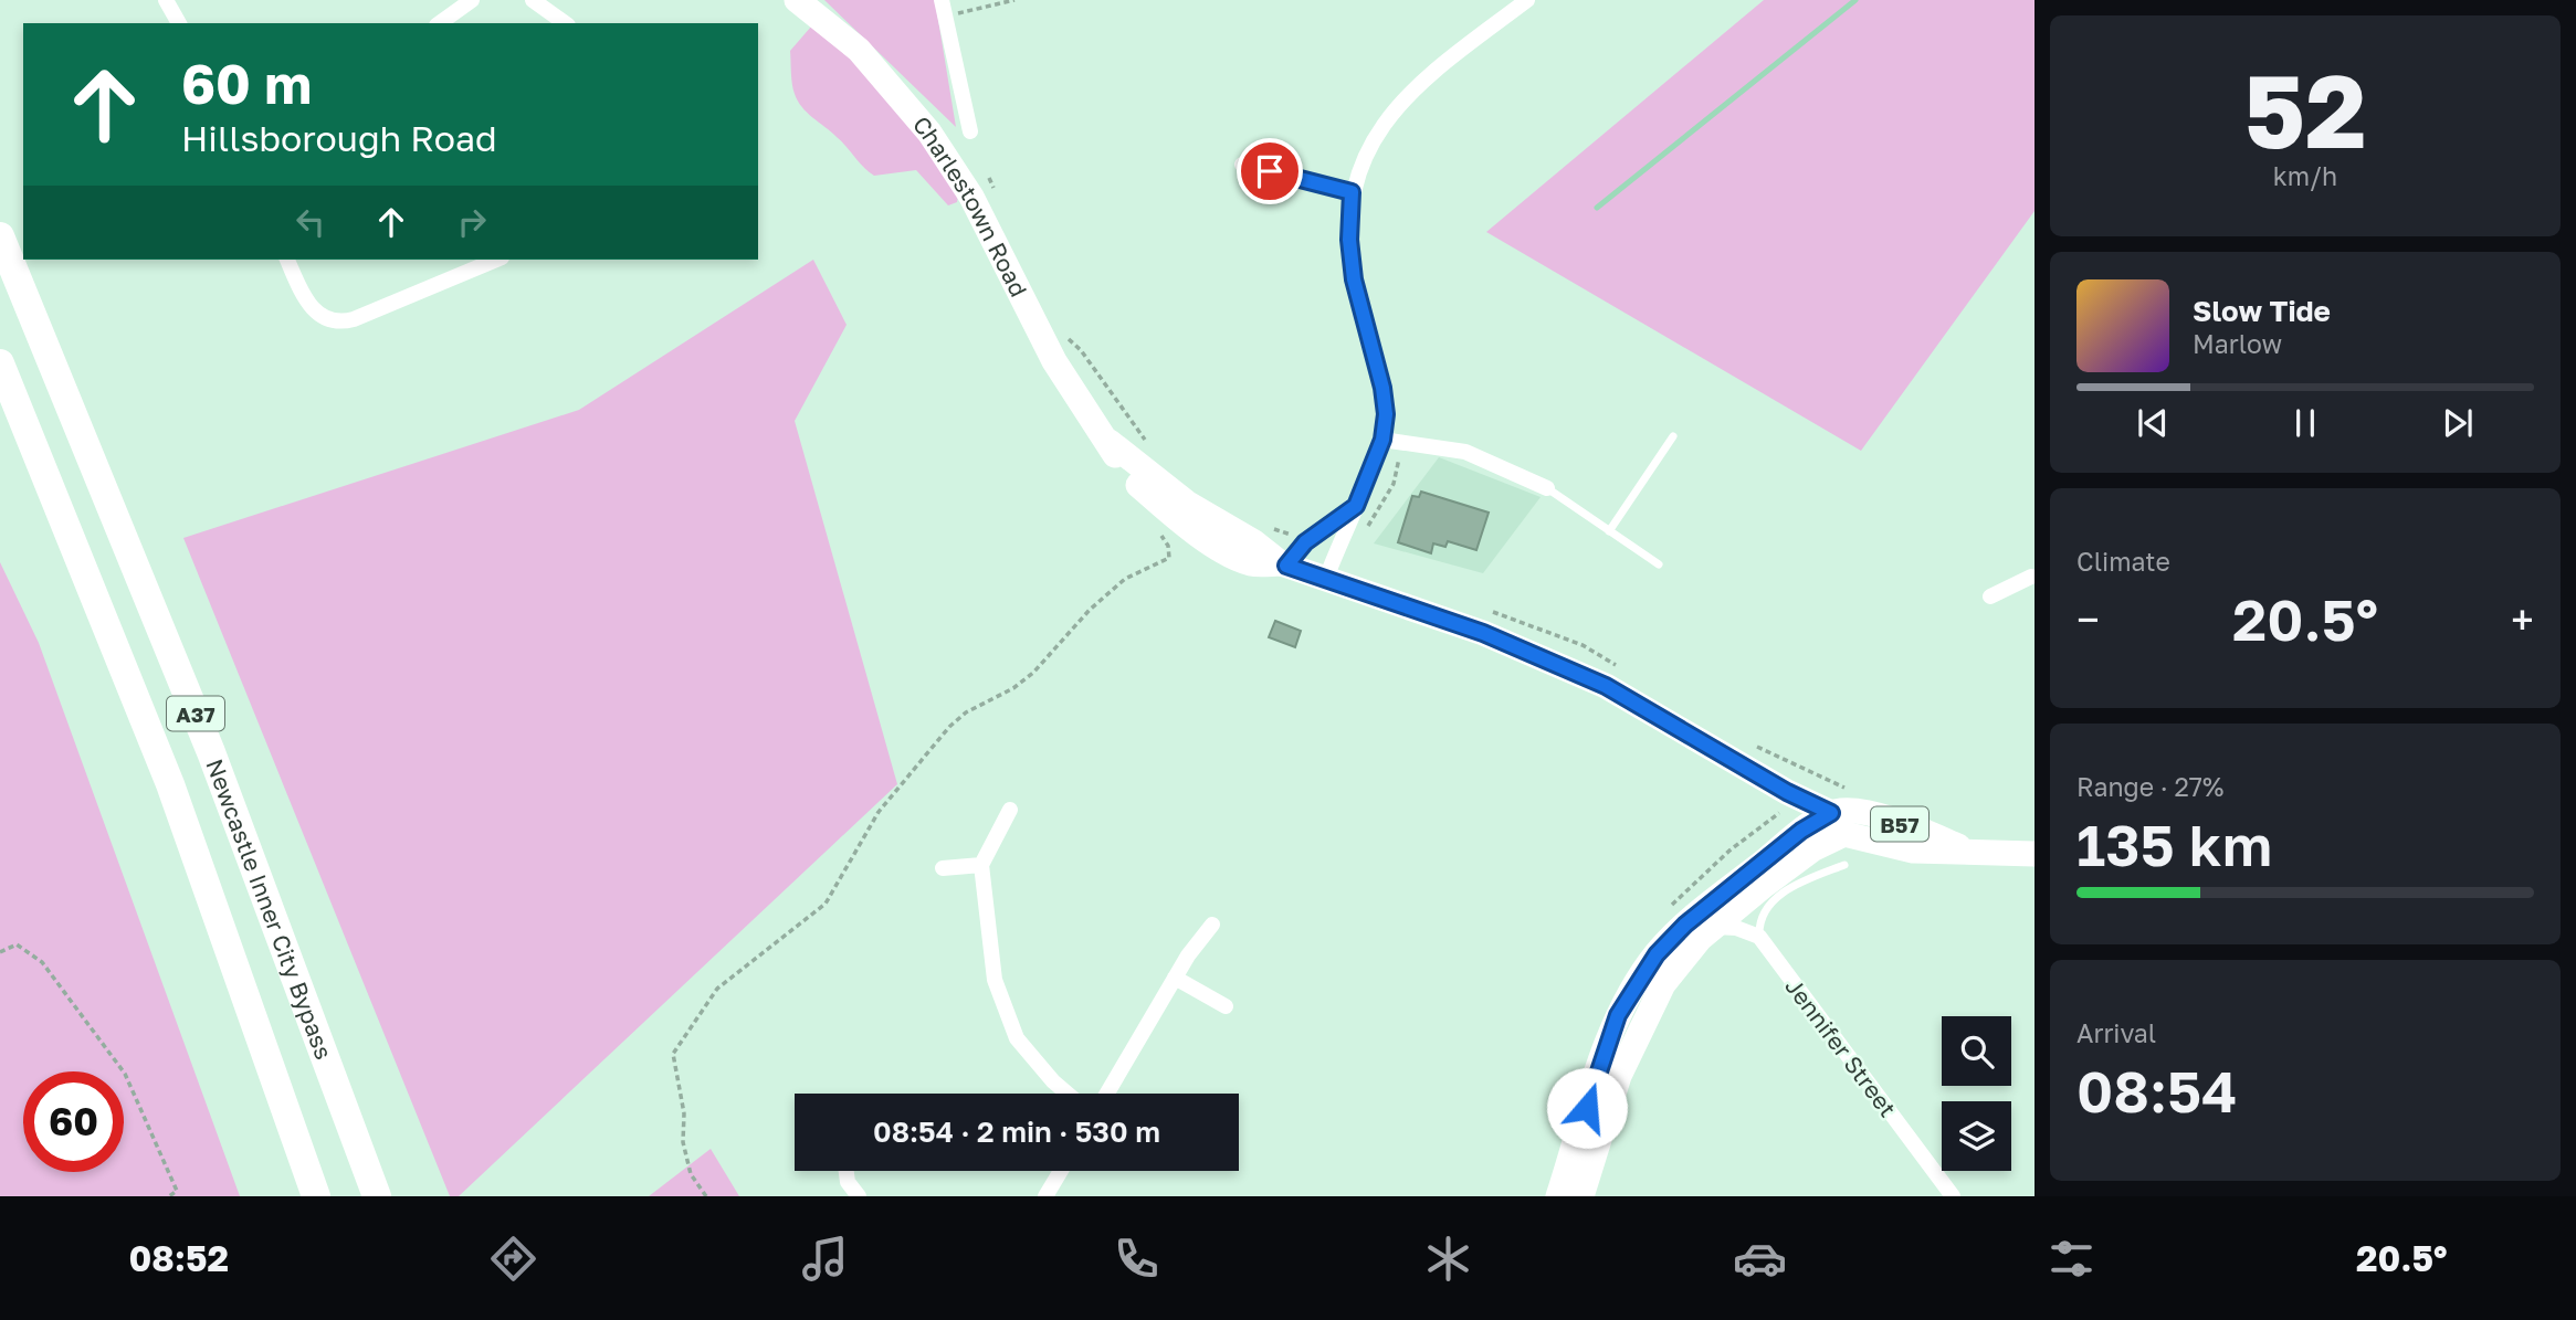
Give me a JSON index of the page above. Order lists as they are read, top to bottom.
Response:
{
  "streets": {
    "highway": ["A37", "Newcastle Inner City Bypass"],
    "main road": ["Charlestown Road", "B57"],
    "street": ["Jennifer Street"]
  },
  "crossings": [
    ["Charlestown Road", "B57"]
  ],
  "page": {
    "tile": [
      ["52", "km/h"],
      "Climate",
      ["Range · 27%", "135 km"],
      ["Arrival", "08:54"]
    ],
    "turn": ["60 m", "Hillsborough Road"],
    "song": ["Slow Tide", "Marlow"],
    "heat": ["−", "20.5°", "+"],
    "limit": "60",
    "trip": "08:54 · 2 min · 530 m",
    "tabs": ["08:52", "20.5°"]
  }
}
